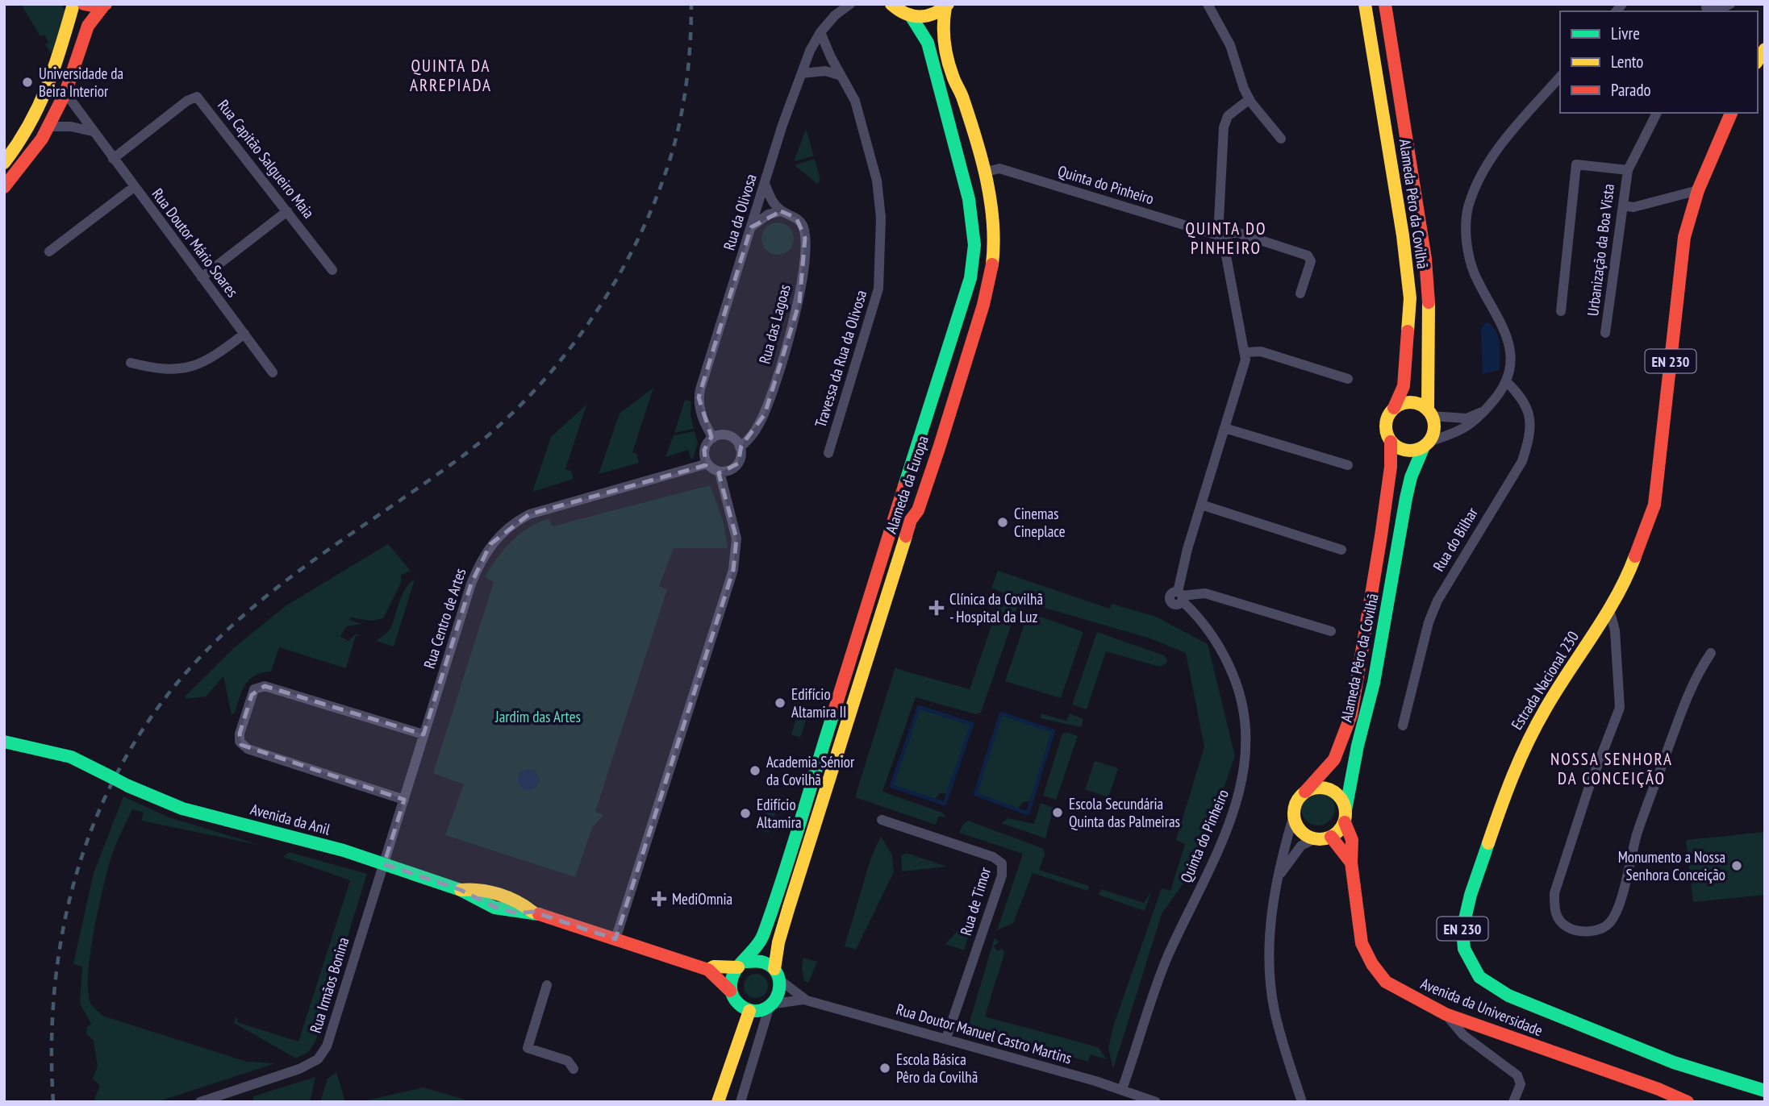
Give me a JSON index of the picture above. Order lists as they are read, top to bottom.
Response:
{
  "streets": {
    "main road": [
      "Alameda Pêro da Covilhã",
      "EN 230",
      "Alameda da Europa",
      "Estrada Nacional 230",
      "Avenida da Anil",
      "Avenida da Universidade"
    ],
    "street": [
      "Rua Capitão Salgueiro Maia",
      "Quinta do Pinheiro",
      "Rua da Olivosa",
      "Rua Doutor Mário Soares",
      "Urbanização da Boa Vista",
      "Rua das Lagoas",
      "Travessa da Rua da Olivosa",
      "Rua do Bilhar",
      "Rua Centro de Artes",
      "Rua de Timor",
      "Rua Irmãos Bonina",
      "Rua Doutor Manuel Castro Martins"
    ]
  },
  "crossings": [
    ["Rua Capitão Salgueiro Maia", "Rua Doutor Mário Soares"],
    ["Quinta do Pinheiro", "Alameda da Europa"],
    ["Quinta do Pinheiro", "Rua Doutor Manuel Castro Martins"],
    ["Alameda Pêro da Covilhã", "Avenida da Universidade"],
    ["Rua da Olivosa", "Rua das Lagoas"],
    ["Rua da Olivosa", "Travessa da Rua da Olivosa"],
    ["Rua da Olivosa", "Rua Centro de Artes"],
    ["Rua das Lagoas", "Rua Centro de Artes"],
    ["Alameda da Europa", "Avenida da Anil"],
    ["Alameda da Europa", "Rua Doutor Manuel Castro Martins"],
    ["Rua Centro de Artes", "Avenida da Anil"],
    ["Rua Centro de Artes", "Rua Irmãos Bonina"],
    ["Avenida da Anil", "Rua Irmãos Bonina"],
    ["Avenida da Anil", "Rua Doutor Manuel Castro Martins"],
    ["Rua de Timor", "Rua Doutor Manuel Castro Martins"]
  ],
  "districts": ["QUINTA DA ARREPIADA", "QUINTA DO PINHEIRO", "NOSSA SENHORA DA CONCEIÇÃO"],
  "parks": ["Jardim das Artes"],
  "places": {
    "other": [
      "Universidade da Beira Interior",
      "Cinemas Cineplace",
      "Edifício Altamira II",
      "Academia Sénior da Covilhã",
      "Escola Secundária Quinta das Palmeiras",
      "Edifício Altamira",
      "Monumento a Nossa Senhora Conceição",
      "Escola Básica Pêro da Covilhã"
    ],
    "health": ["Clínica da Covilhã - Hospital da Luz", "MediOmnia"]
  },
  "legend": ["Livre", "Lento", "Parado"]
}
